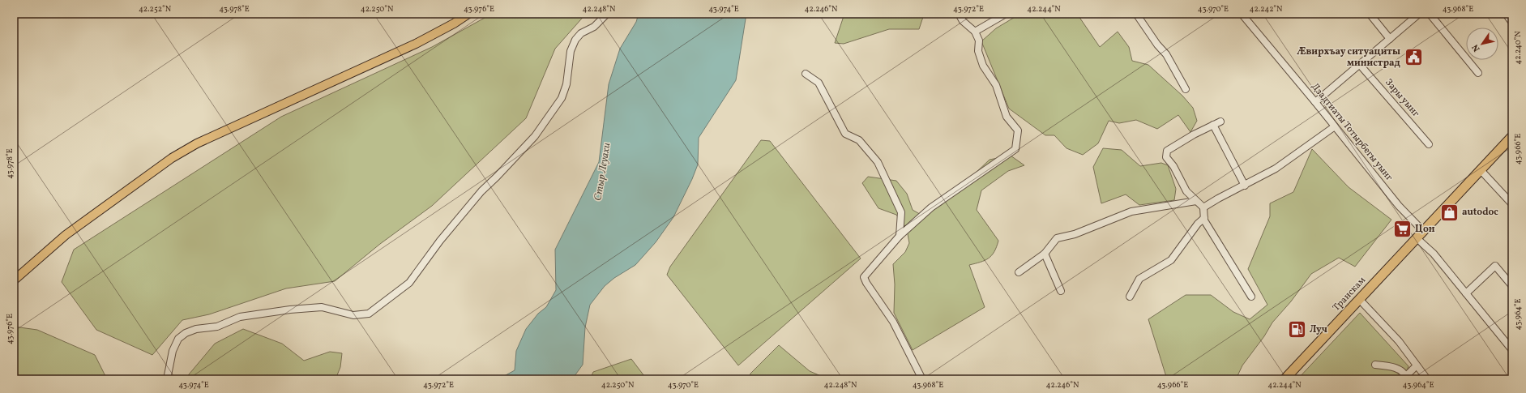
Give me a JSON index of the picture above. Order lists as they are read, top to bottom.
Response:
{
  "streets": {
    "highway": ["Транскам"],
    "street": ["Зары уынг", "Дзадтиаты Тотырбегы уынг"]
  },
  "crossings": [
    ["Дзадтиаты Тотырбегы уынг", "Транскам"]
  ],
  "water": ["Стыр Леуахи"],
  "places": {
    "public building": ["Æвирхъау ситуациты министрад"],
    "shop": ["autodoc"],
    "supermarket": ["Цон"],
    "fuel station": ["Луч"]
  },
  "north": "bottom left",
  "coordinates": [
    "42.252°N",
    "43.978°E",
    "42.250°N",
    "43.976°E",
    "42.248°N",
    "43.974°E",
    "42.246°N",
    "43.972°E",
    "42.244°N",
    "43.970°E",
    "42.242°N",
    "43.968°E",
    "42.240°N",
    "43.966°E",
    "43.964°E"
  ]
}
